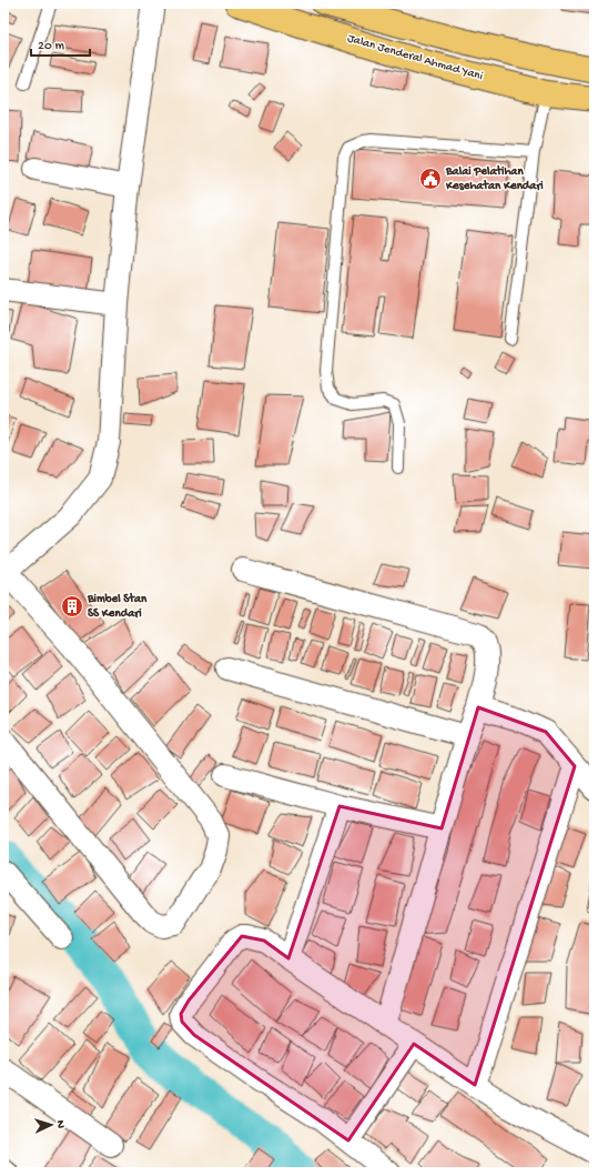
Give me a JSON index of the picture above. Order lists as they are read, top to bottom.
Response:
{
  "streets": {
    "highway": ["Jalan Jenderal Ahmad Yani"]
  },
  "places": {
    "public building": ["Balai Pelatihan Kesehatan Kendari"],
    "building": ["Bimbel Stan SS Kendari"]
  },
  "scale_bar": "20 m",
  "north": "right"
}
